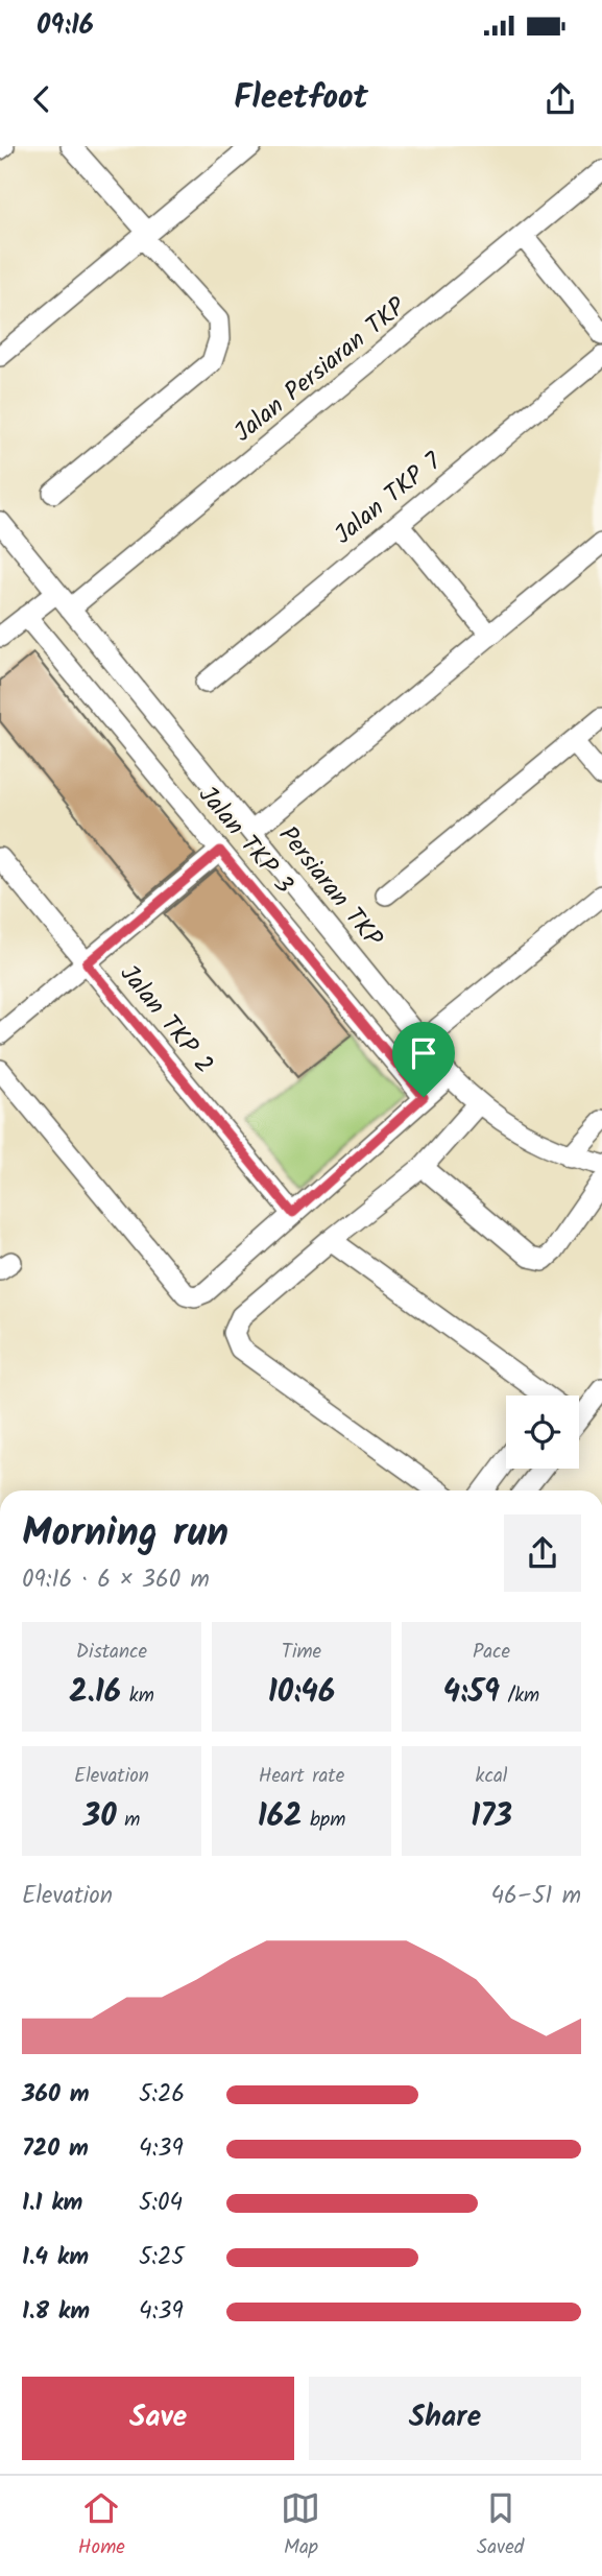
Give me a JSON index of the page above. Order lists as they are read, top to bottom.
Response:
{
  "streets": {
    "street": [
      "Jalan Persiaran TKP",
      "Jalan TKP 7",
      "Jalan TKP 3",
      "Persiaran TKP",
      "Jalan TKP 2"
    ]
  },
  "crossings": [
    ["Jalan Persiaran TKP", "Jalan TKP 3"],
    ["Jalan Persiaran TKP", "Persiaran TKP"]
  ],
  "page": {
    "status": "09:16",
    "header": "Fleetfoot",
    "heading": ["Morning run", "09:16 · 6 × 360 m"],
    "stats": [
      ["Distance", "2.16 km"],
      ["Time", "10:46"],
      ["Pace", "4:59 /km"],
      ["Elevation", "30 m"],
      ["Heart rate", "162 bpm"],
      ["kcal", "173"]
    ],
    "chart": ["Elevation", "46–51 m"],
    "list": [
      {
        "name": "360 m",
        "note": "5:26"
      },
      {
        "name": "720 m",
        "note": "4:39"
      },
      {
        "name": "1.1 km",
        "note": "5:04"
      },
      {
        "name": "1.4 km",
        "note": "5:25"
      },
      {
        "name": "1.8 km",
        "note": "4:39"
      }
    ],
    "buttons": ["Save", "Share"],
    "tabs": ["Home", "Map", "Saved"]
  }
}
